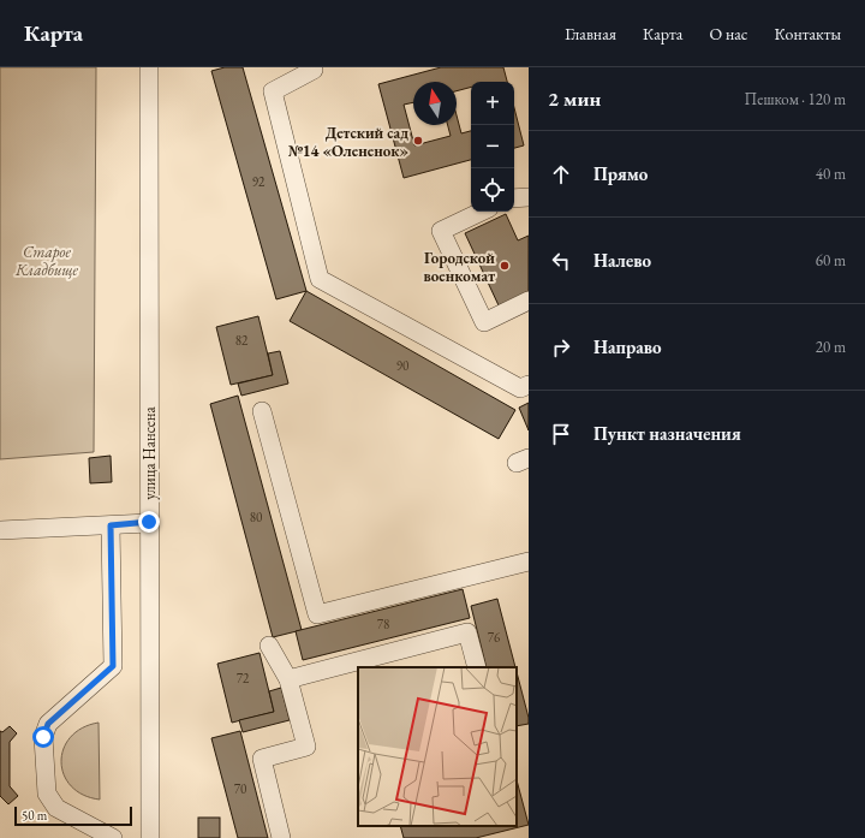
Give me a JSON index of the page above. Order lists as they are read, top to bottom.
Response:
{
  "streets": {
    "street": ["улица Нансена"]
  },
  "parks": ["Старое Кладбище"],
  "places": ["Детский сад №14 «Олененок»", "Городской военкомат"],
  "house_numbers": [
    "92",
    "82",
    "90",
    "80",
    "78",
    "76",
    "72",
    "70"
  ],
  "scale_bar": "50 m",
  "north": "top",
  "page": {
    "header": "Карта",
    "nav": [
      "Главная",
      "Карта",
      "О нас",
      "Контакты"
    ],
    "heading": ["2 мин", "Пешком · 120 m"],
    "map_buttons": ["+", "−"],
    "list": [
      ["Прямо", "40 m"],
      ["Налево", "60 m"],
      ["Направо", "20 m"],
      "Пункт назначения"
    ],
    "scale": "50 m"
  }
}
